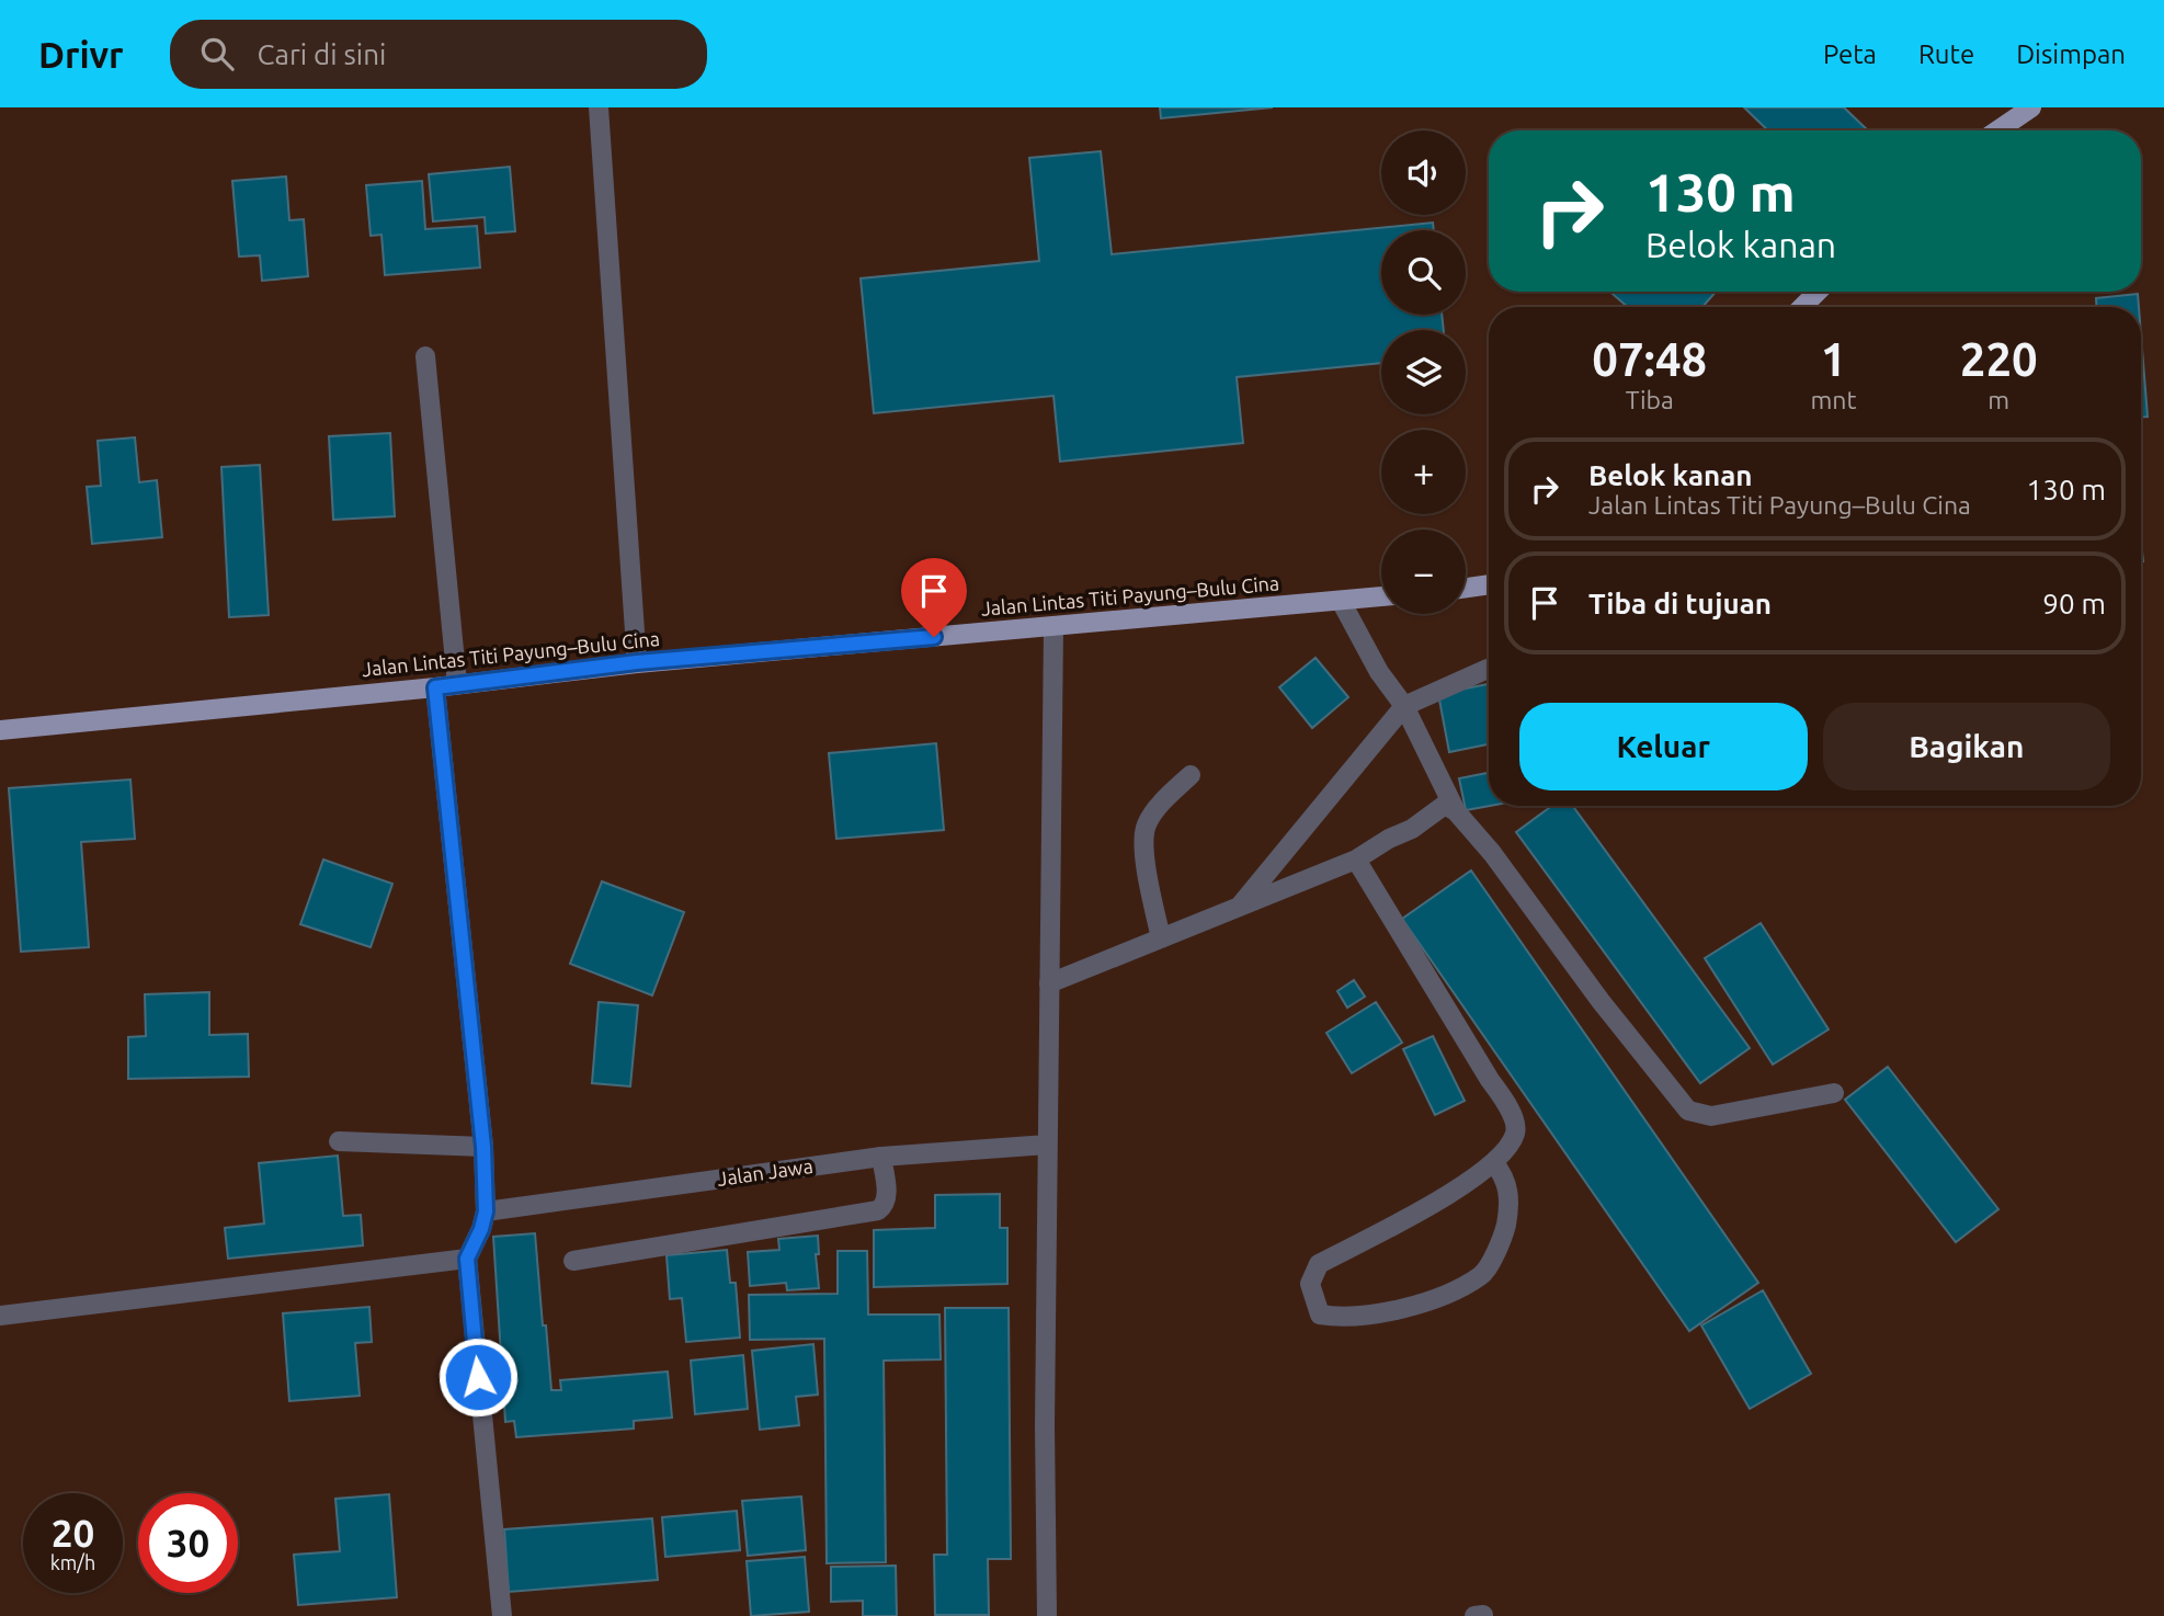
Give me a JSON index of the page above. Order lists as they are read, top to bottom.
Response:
{
  "streets": {
    "main road": ["Jalan Lintas Titi Payung–Bulu Cina"],
    "street": ["Jalan Jawa"]
  },
  "page": {
    "header": "Drivr",
    "search": "Cari di sini",
    "nav": ["Peta", "Rute", "Disimpan"],
    "map_buttons": ["+", "−"],
    "turn": ["130 m", "Belok kanan"],
    "eta": [
      "07:48",
      "Tiba",
      "1",
      "mnt",
      "220",
      "m"
    ],
    "list": [
      {
        "name": "Belok kanan",
        "note": "Jalan Lintas Titi Payung–Bulu Cina",
        "value": "130 m"
      },
      {
        "name": "Tiba di tujuan",
        "value": "90 m"
      }
    ],
    "buttons": ["Keluar", "Bagikan"],
    "speed": "20 km/h",
    "limit": "30"
  }
}
